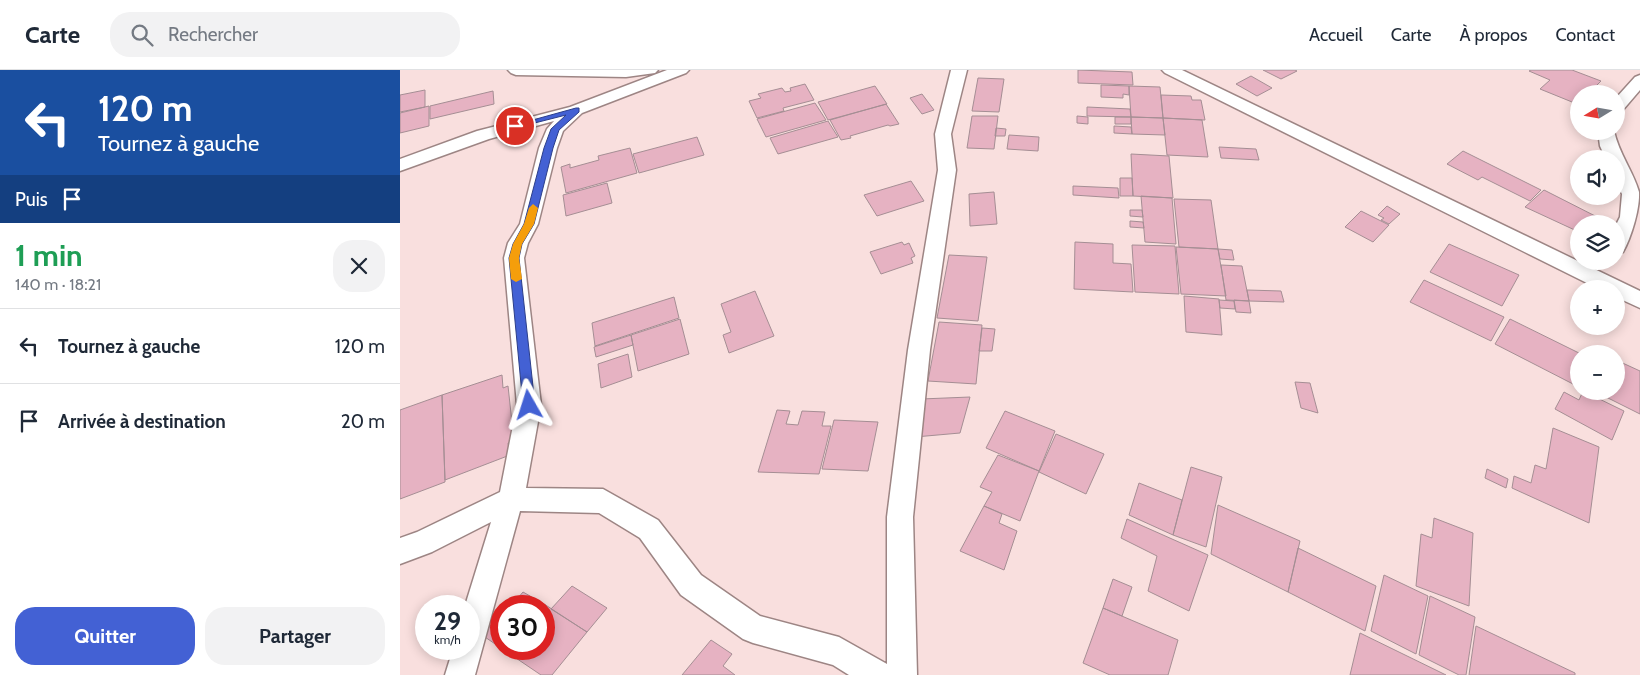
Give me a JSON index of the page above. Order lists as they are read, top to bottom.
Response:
{
  "north": "left",
  "page": {
    "header": "Carte",
    "search": "Rechercher",
    "nav": [
      "Accueil",
      "Carte",
      "À propos",
      "Contact"
    ],
    "turn": ["120 m", "Tournez à gauche"],
    "map_buttons": ["+", "−"],
    "then": "Puis",
    "heading": ["1 min", "140 m · 18:21"],
    "list": [
      {
        "name": "Tournez à gauche",
        "value": "120 m"
      },
      {
        "name": "Arrivée à destination",
        "value": "20 m"
      }
    ],
    "speed": "29 km/h",
    "limit": "30",
    "buttons": ["Quitter", "Partager"]
  }
}
